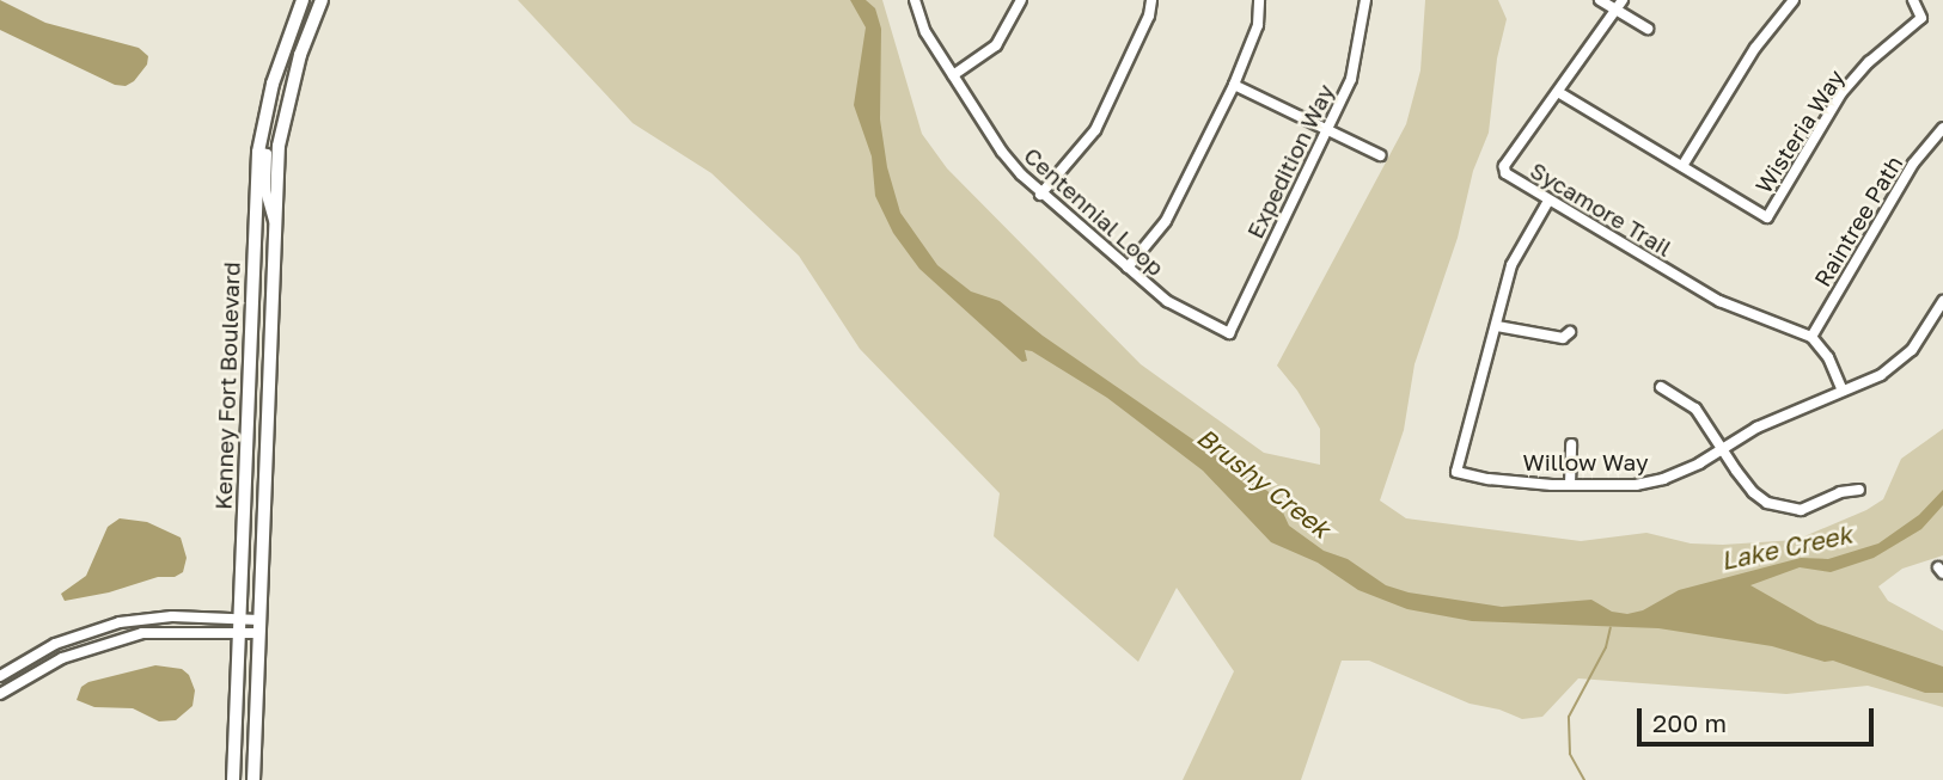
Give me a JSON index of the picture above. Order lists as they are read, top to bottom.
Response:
{
  "streets": {
    "main road": ["Kenney Fort Boulevard"],
    "street": [
      "Wisteria Way",
      "Expedition Way",
      "Sycamore Trail",
      "Centennial Loop",
      "Raintree Path",
      "Willow Way"
    ]
  },
  "crossings": [
    ["Wisteria Way", "Sycamore Trail"],
    ["Expedition Way", "Centennial Loop"],
    ["Sycamore Trail", "Raintree Path"],
    ["Sycamore Trail", "Willow Way"]
  ],
  "water": ["Brushy Creek", "Lake Creek"],
  "scale_bar": "200 m"
}
